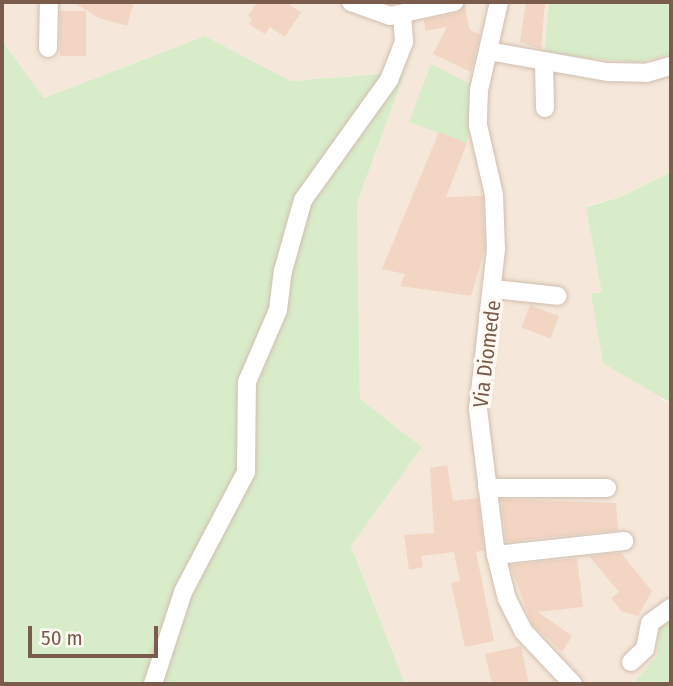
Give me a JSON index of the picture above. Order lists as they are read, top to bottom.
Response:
{
  "streets": {
    "street": ["Via Diomede"]
  },
  "scale_bar": "50 m"
}
